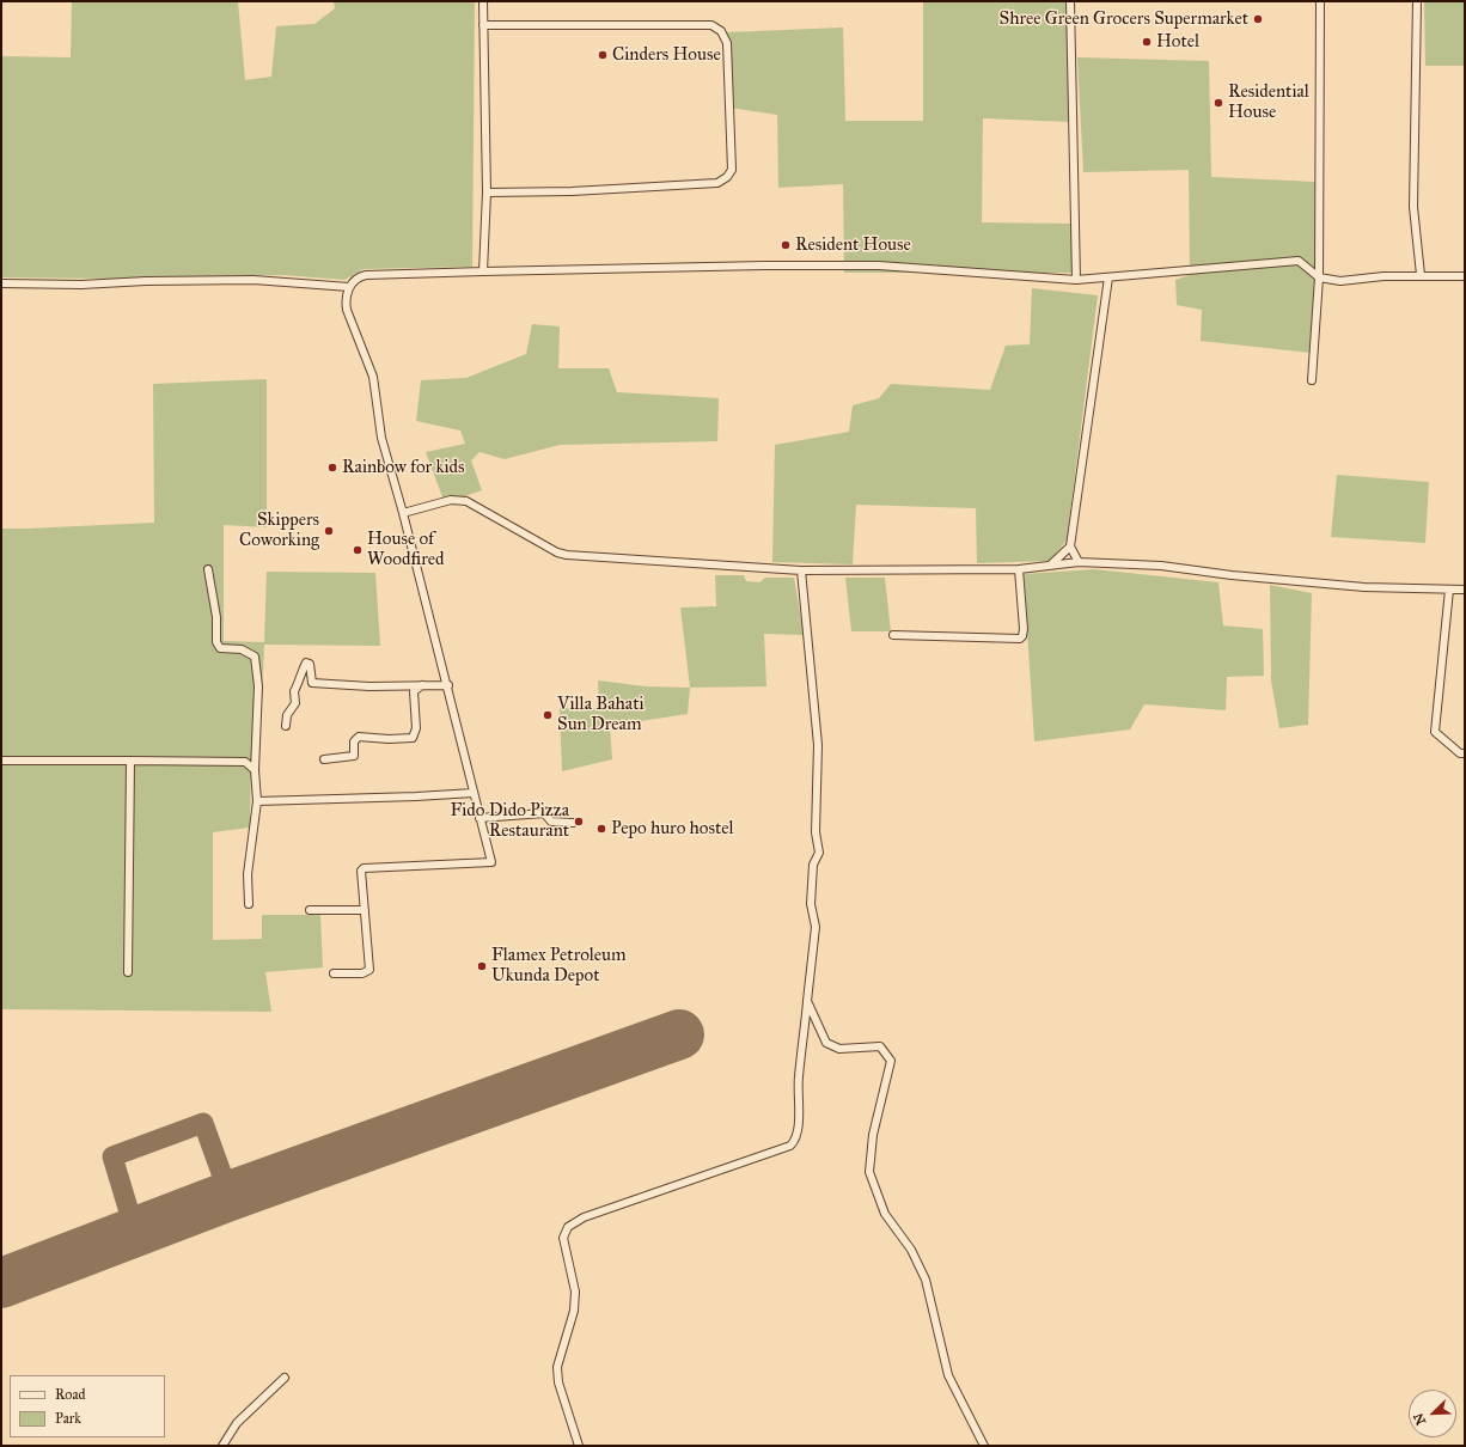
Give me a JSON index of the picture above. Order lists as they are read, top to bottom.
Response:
{
  "places": [
    "Shree Green Grocers Supermarket",
    "Hotel",
    "Cinders House",
    "Residential House",
    "Resident House",
    "Rainbow for kids",
    "Skippers Coworking",
    "House of Woodfired",
    "Villa Bahati Sun Dream",
    "Fido Dido Pizza Restaurant",
    "Pepo huro hostel",
    "Flamex Petroleum Ukunda Depot"
  ],
  "legend": ["Road", "Park"],
  "north": "bottom left"
}
